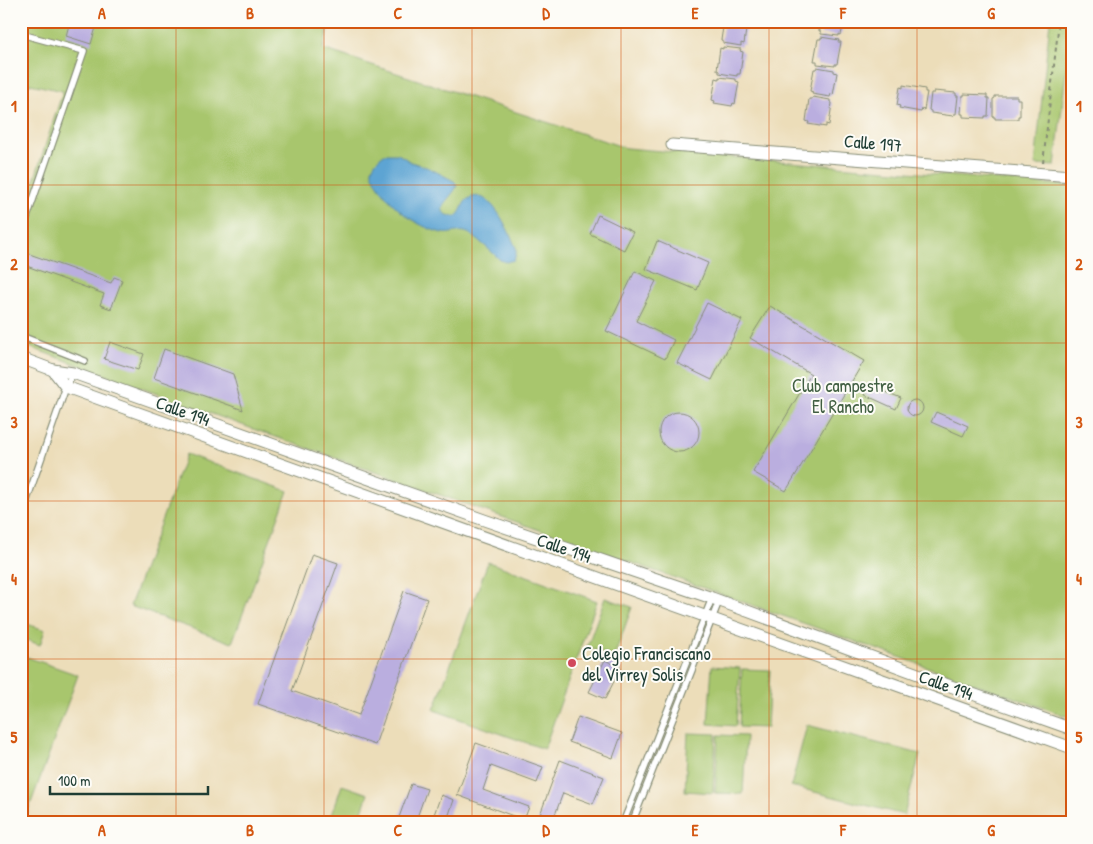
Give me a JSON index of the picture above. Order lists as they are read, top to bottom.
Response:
{
  "streets": {
    "street": ["Calle 197", "Calle 194"]
  },
  "parks": ["Club campestre El Rancho"],
  "places": ["Colegio Franciscano del Virrey Solis"],
  "scale_bar": "100 m",
  "grid": {
    "columns": [
      "A",
      "B",
      "C",
      "D",
      "E",
      "F",
      "G"
    ],
    "rows": [
      "1",
      "2",
      "3",
      "4",
      "5"
    ]
  }
}
